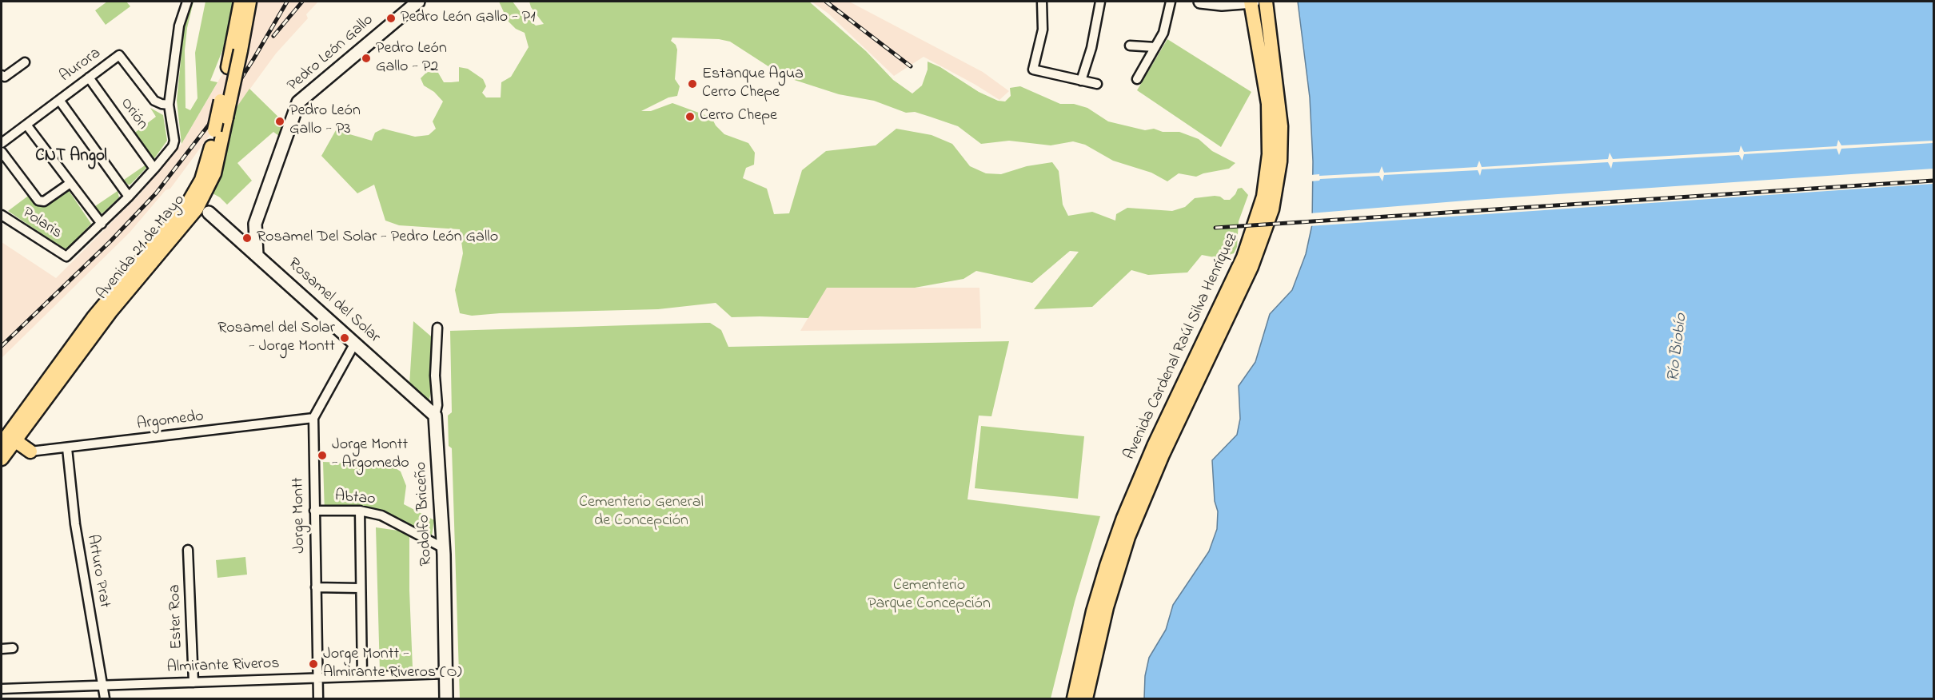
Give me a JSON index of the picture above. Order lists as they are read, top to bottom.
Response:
{
  "streets": {
    "main road": ["Avenida 21 de Mayo", "Avenida Cardenal Raúl Silva Henríquez"],
    "street": [
      "Pedro León Gallo",
      "Aurora",
      "Orión",
      "Polaris",
      "Rosamel del Solar",
      "Argomedo",
      "Abtao",
      "Rodolfo Briceño",
      "Jorge Montt",
      "Arturo Prat",
      "Ester Roa",
      "Almirante Riveros"
    ]
  },
  "crossings": [
    ["Pedro León Gallo", "Rosamel del Solar"],
    ["Aurora", "Orión"],
    ["Rosamel del Solar", "Rodolfo Briceño"],
    ["Rosamel del Solar", "Jorge Montt"],
    ["Argomedo", "Jorge Montt"],
    ["Argomedo", "Arturo Prat"],
    ["Abtao", "Rodolfo Briceño"],
    ["Abtao", "Jorge Montt"],
    ["Rodolfo Briceño", "Almirante Riveros"],
    ["Jorge Montt", "Almirante Riveros"],
    ["Arturo Prat", "Almirante Riveros"],
    ["Ester Roa", "Almirante Riveros"]
  ],
  "districts": ["CNT Angol"],
  "water": ["Río Biobío"],
  "parks": ["Cementerio General de Concepción", "Cementerio Parque Concepción"],
  "places": [
    "Pedro León Gallo - P1",
    "Pedro León Gallo - P2",
    "Estanque Agua Cerro Chepe",
    "Cerro Chepe",
    "Pedro León Gallo - P3",
    "Rosamel Del Solar - Pedro León Gallo",
    "Rosamel del Solar - Jorge Montt",
    "Jorge Montt - Argomedo",
    "Jorge Montt - Almirante Riveros (O)"
  ]
}
